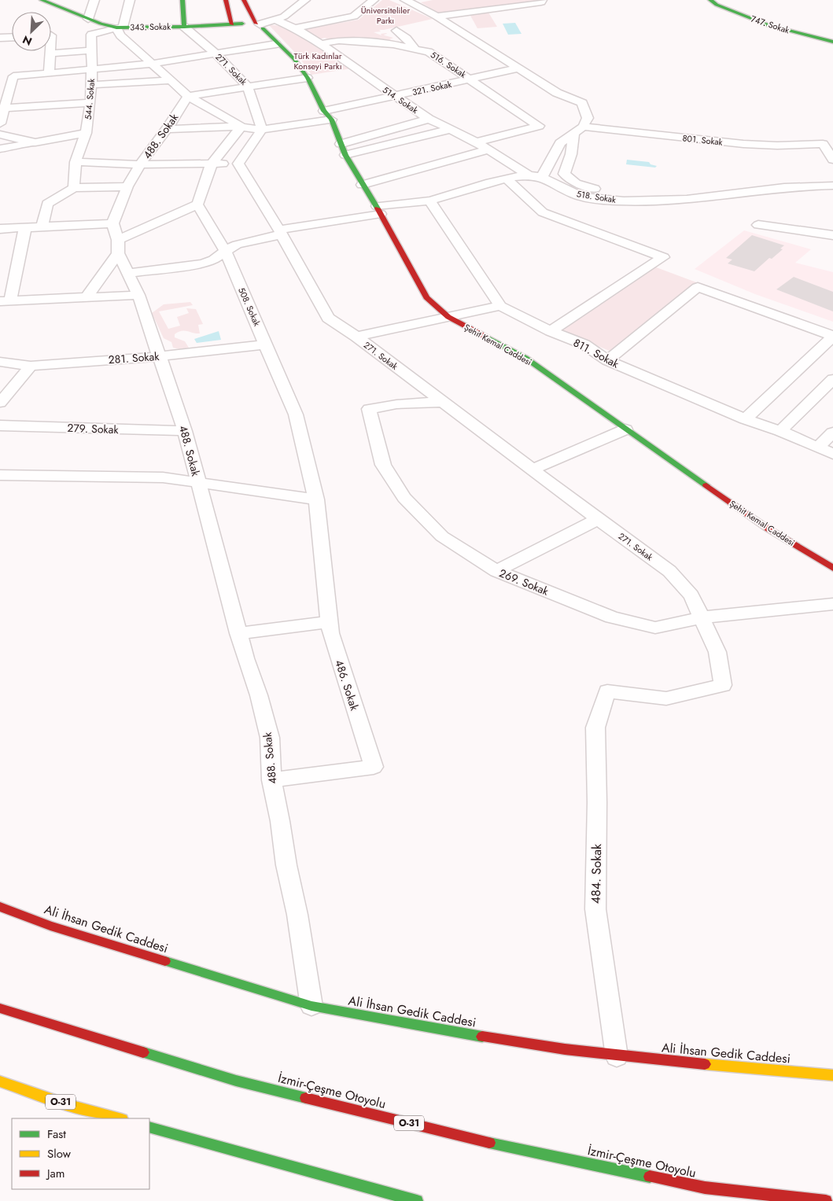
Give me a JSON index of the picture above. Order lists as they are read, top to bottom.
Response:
{
  "streets": {
    "main road": [
      "747. Sokak",
      "343. Sokak",
      "Şehit Kemal Caddesi",
      "Ali İhsan Gedik Caddesi",
      "İzmir-Çeşme Otoyolu",
      "O-31"
    ],
    "street": [
      "516. Sokak",
      "271. Sokak",
      "321. Sokak",
      "544. Sokak",
      "514. Sokak",
      "488. Sokak",
      "801. Sokak",
      "518. Sokak",
      "508. Sokak",
      "811. Sokak",
      "281. Sokak",
      "279. Sokak",
      "269. Sokak",
      "486. Sokak",
      "484. Sokak"
    ]
  },
  "crossings": [
    ["343. Sokak", "271. Sokak"],
    ["343. Sokak", "544. Sokak"],
    ["516. Sokak", "321. Sokak"],
    ["516. Sokak", "514. Sokak"],
    ["271. Sokak", "269. Sokak"],
    ["271. Sokak", "484. Sokak"],
    ["321. Sokak", "514. Sokak"],
    ["321. Sokak", "Şehit Kemal Caddesi"],
    ["514. Sokak", "518. Sokak"],
    ["488. Sokak", "281. Sokak"],
    ["488. Sokak", "279. Sokak"],
    ["488. Sokak", "486. Sokak"],
    ["488. Sokak", "Ali İhsan Gedik Caddesi"],
    ["508. Sokak", "281. Sokak"],
    ["508. Sokak", "486. Sokak"],
    ["484. Sokak", "Ali İhsan Gedik Caddesi"]
  ],
  "parks": ["Üniversiteliler Parkı", "Türk Kadınlar Konseyi Parkı"],
  "legend": ["Fast", "Slow", "Jam"],
  "north": "bottom left"
}
